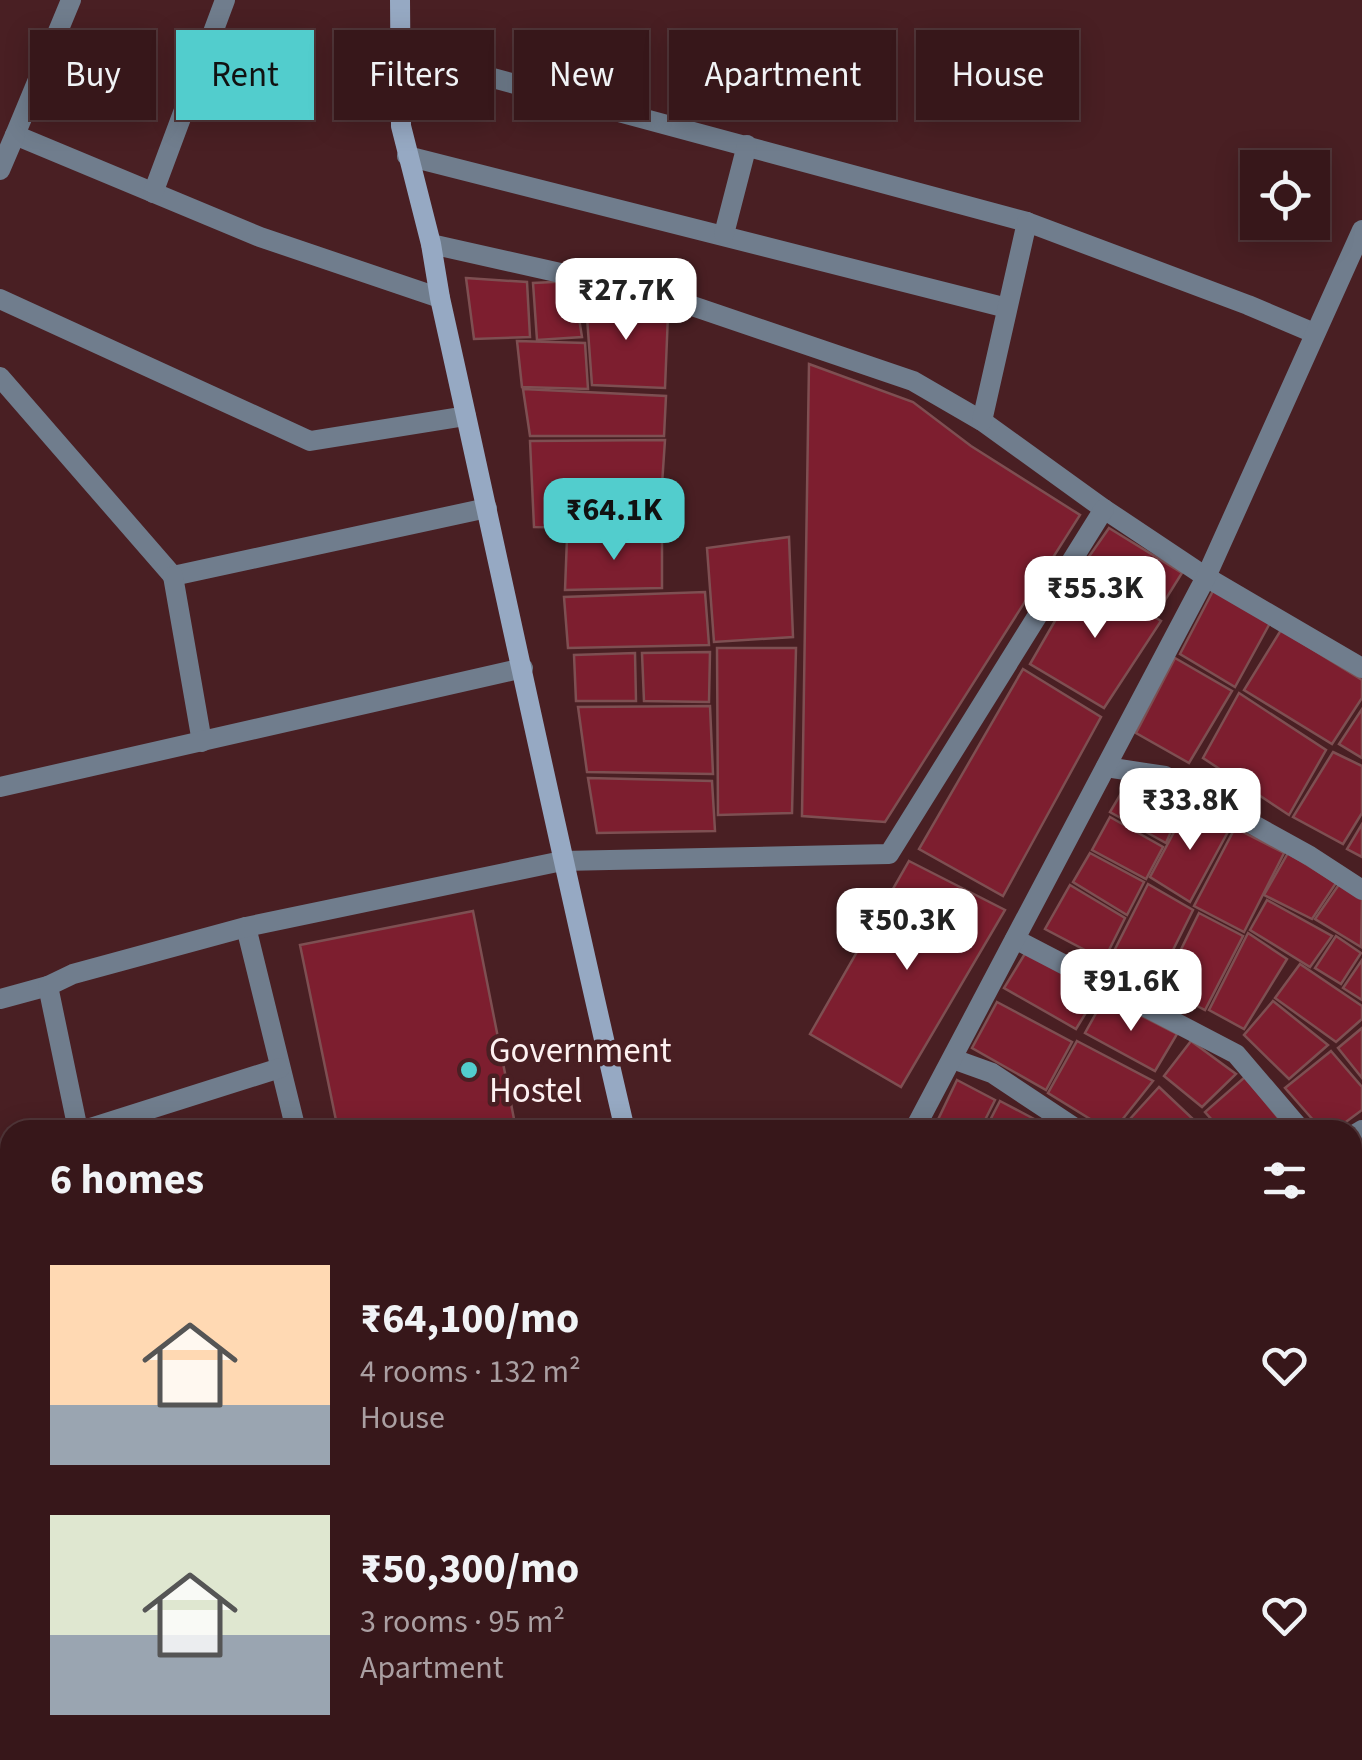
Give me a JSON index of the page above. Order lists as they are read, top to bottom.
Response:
{
  "places": ["Government Hostel"],
  "page": {
    "chip": [
      "Buy",
      "Rent",
      "Filters",
      "New",
      "Apartment",
      "House"
    ],
    "price": [
      "₹27.7K",
      "₹64.1K",
      "₹55.3K",
      "₹33.8K",
      "₹50.3K",
      "₹91.6K"
    ],
    "heading": "6 homes",
    "list": [
      {
        "name": "₹64,100/mo",
        "note": "4 rooms · 132 m² · House"
      },
      {
        "name": "₹50,300/mo",
        "note": "3 rooms · 95 m² · Apartment"
      }
    ]
  }
}
